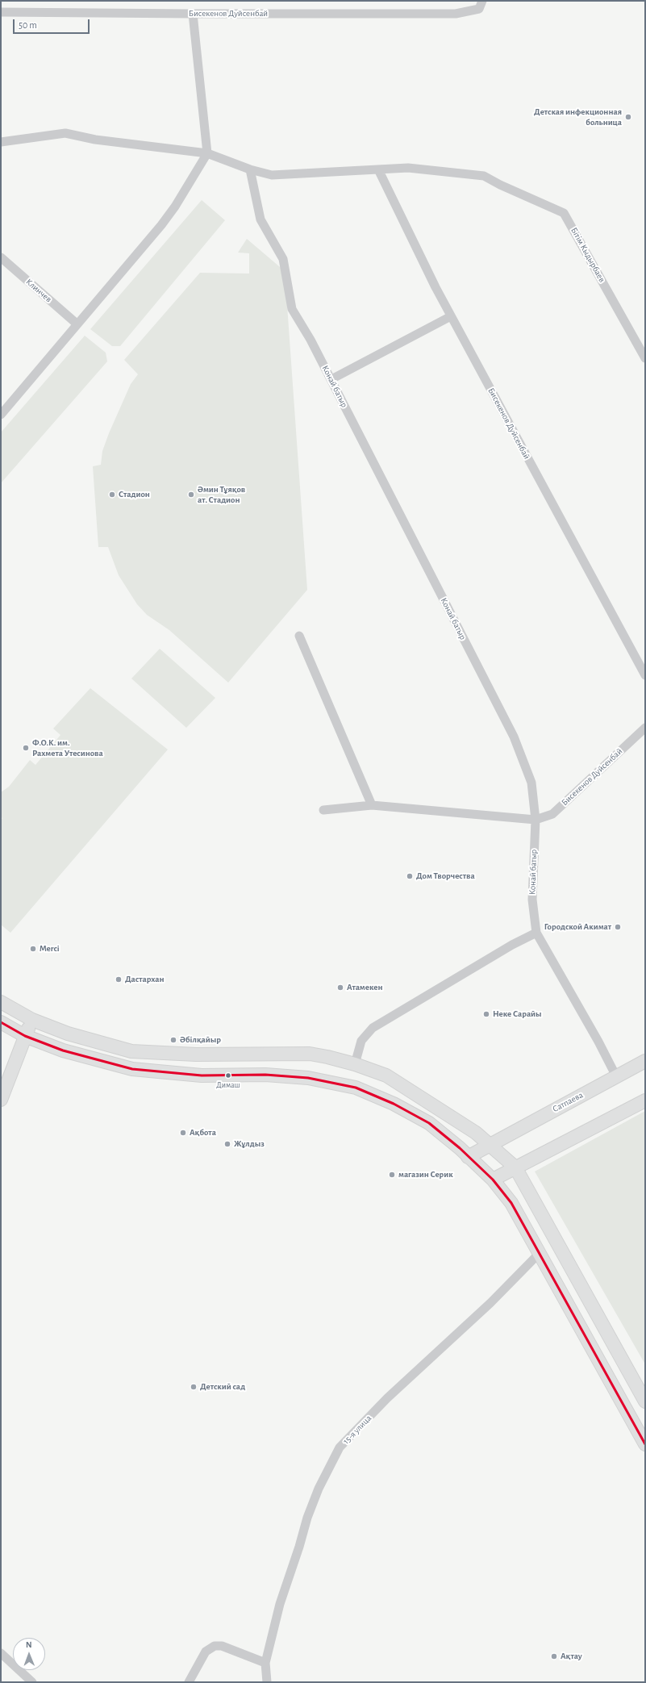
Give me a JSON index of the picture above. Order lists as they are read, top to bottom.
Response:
{
  "streets": {
    "street": [
      "Бисекенов Дуйсенбай",
      "Бiтiм Кыдырбаев",
      "Клинчев",
      "Конай батыр",
      "Сатпаева",
      "15-я улица"
    ]
  },
  "crossings": [
    ["Бисекенов Дуйсенбай", "Бiтiм Кыдырбаев"],
    ["Бисекенов Дуйсенбай", "Конай батыр"],
    ["Бiтiм Кыдырбаев", "Конай батыр"],
    ["Конай батыр", "Сатпаева"]
  ],
  "places": [
    "Детская инфекционная больница",
    "Стадион",
    "Әмин Тұяқов ат. Стадион",
    "Ф.О.К. им. Рахмета Утесинова",
    "Дом Творчества",
    "Городской Акимат",
    "Merci",
    "Дастархан",
    "Атамекен",
    "Неке Сарайы",
    "Әбілқайыр",
    "Димаш",
    "Ақбота",
    "Жұлдыз",
    "магазин Серик",
    "Детский сад",
    "Ақтау"
  ],
  "scale_bar": "50 m",
  "north": "top"
}
